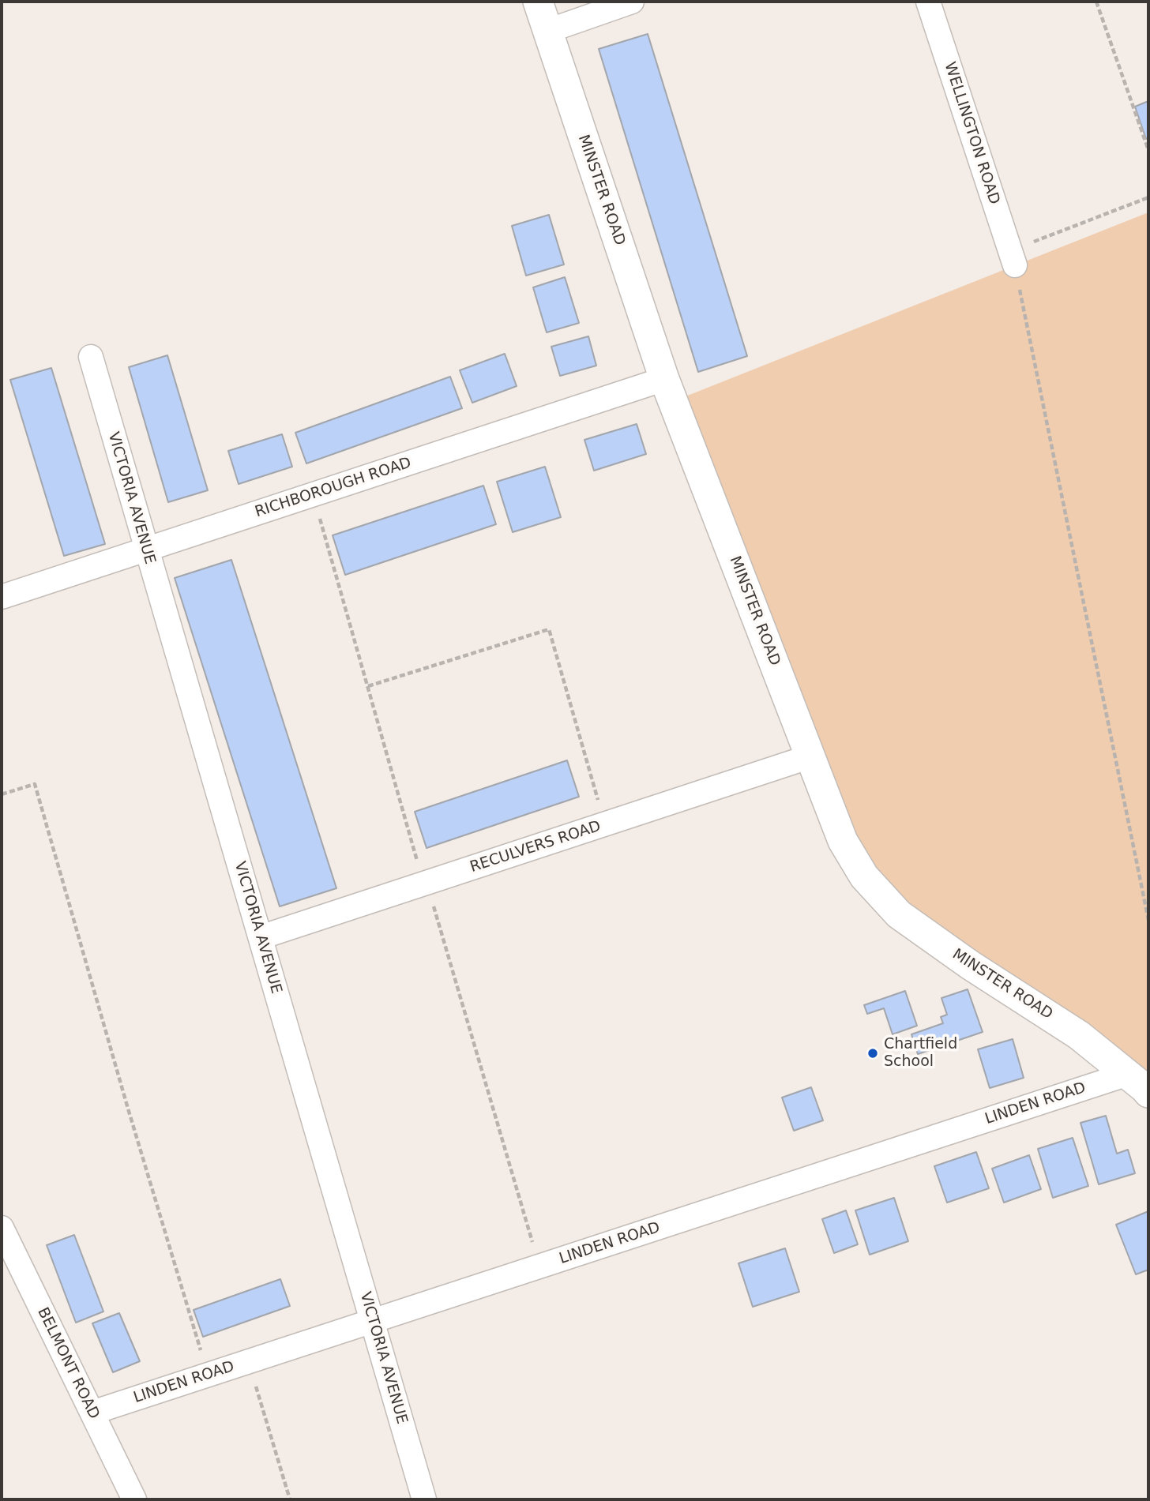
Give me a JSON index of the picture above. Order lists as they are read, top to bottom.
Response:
{
  "streets": {
    "street": [
      "WELLINGTON ROAD",
      "MINSTER ROAD",
      "RICHBOROUGH ROAD",
      "VICTORIA AVENUE",
      "RECULVERS ROAD",
      "LINDEN ROAD",
      "BELMONT ROAD"
    ]
  },
  "crossings": [
    ["MINSTER ROAD", "RICHBOROUGH ROAD"],
    ["MINSTER ROAD", "RECULVERS ROAD"],
    ["MINSTER ROAD", "LINDEN ROAD"],
    ["RICHBOROUGH ROAD", "VICTORIA AVENUE"],
    ["VICTORIA AVENUE", "RECULVERS ROAD"],
    ["VICTORIA AVENUE", "LINDEN ROAD"],
    ["LINDEN ROAD", "BELMONT ROAD"]
  ],
  "places": ["Chartfield School"]
}
